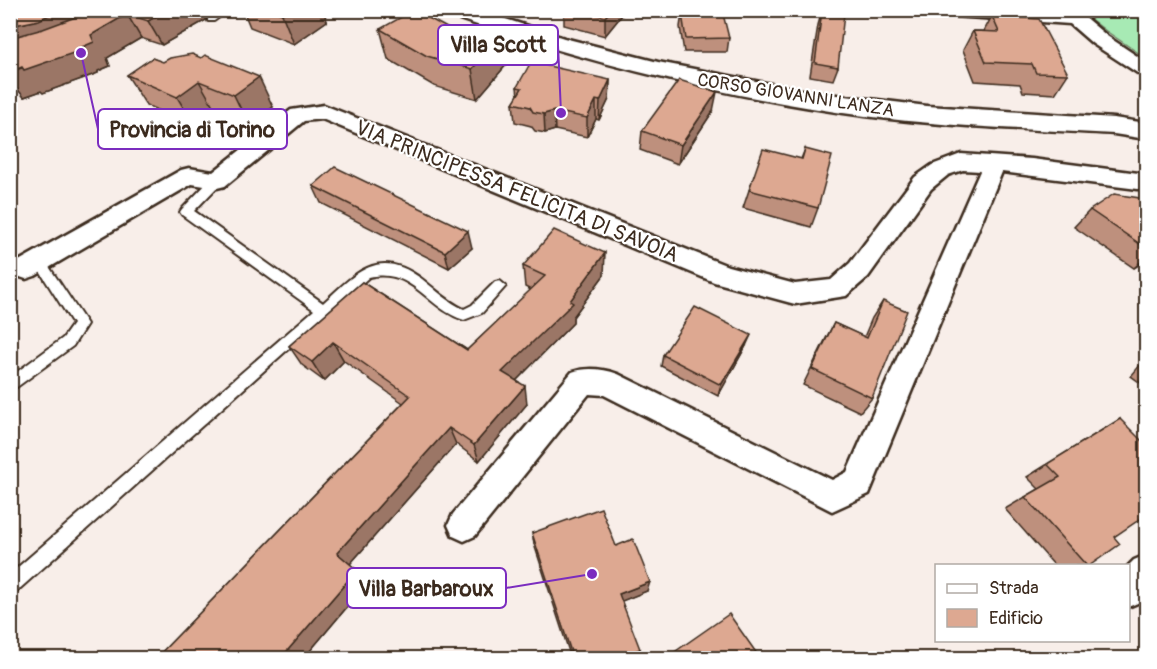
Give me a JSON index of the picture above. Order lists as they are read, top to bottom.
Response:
{
  "streets": {
    "street": ["CORSO GIOVANNI LANZA", "VIA PRINCIPESSA FELICITA DI SAVOIA"]
  },
  "places": ["Provincia di Torino", "Villa Scott", "Villa Barbaroux"],
  "legend": ["Strada", "Edificio"]
}
